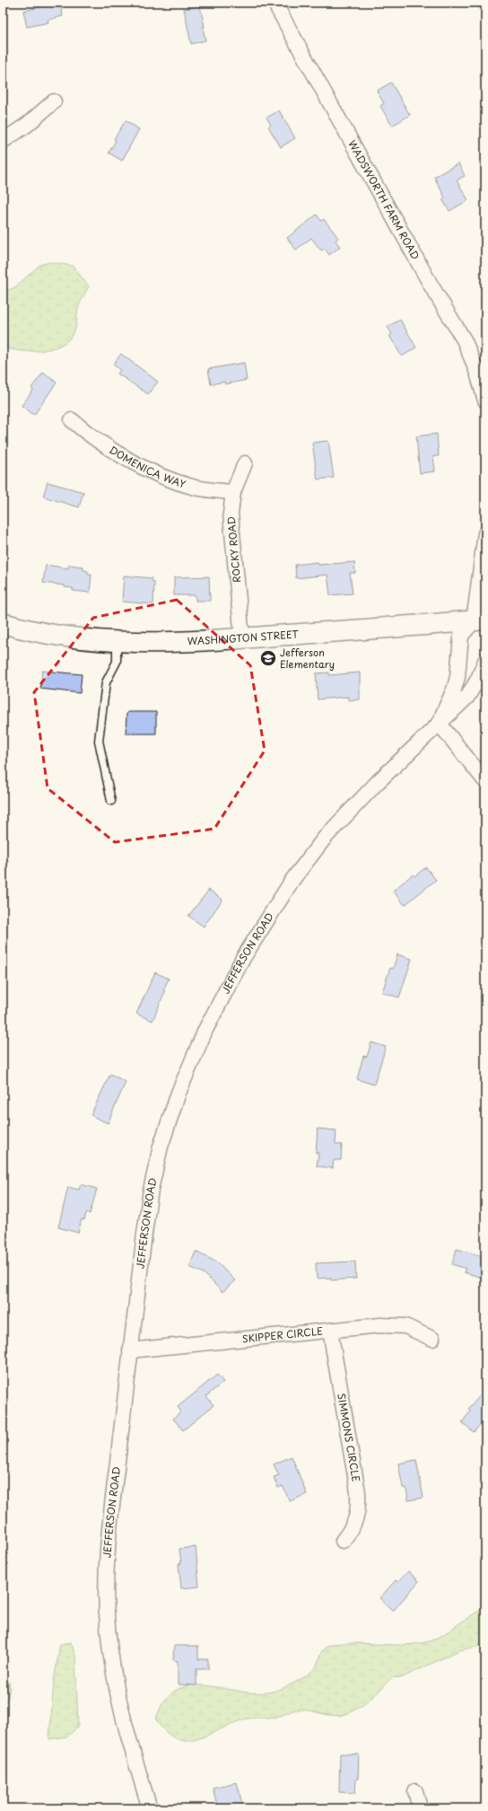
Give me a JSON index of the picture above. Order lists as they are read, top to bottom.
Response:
{
  "streets": {
    "main road": ["WASHINGTON STREET"],
    "street": [
      "WADSWORTH FARM ROAD",
      "DOMENICA WAY",
      "ROCKY ROAD",
      "JEFFERSON ROAD",
      "SKIPPER CIRCLE",
      "SIMMONS CIRCLE"
    ]
  },
  "crossings": [
    ["DOMENICA WAY", "ROCKY ROAD"],
    ["ROCKY ROAD", "WASHINGTON STREET"],
    ["WASHINGTON STREET", "JEFFERSON ROAD"],
    ["JEFFERSON ROAD", "SKIPPER CIRCLE"],
    ["SKIPPER CIRCLE", "SIMMONS CIRCLE"]
  ],
  "places": {
    "school or university": ["Jefferson Elementary"]
  }
}
